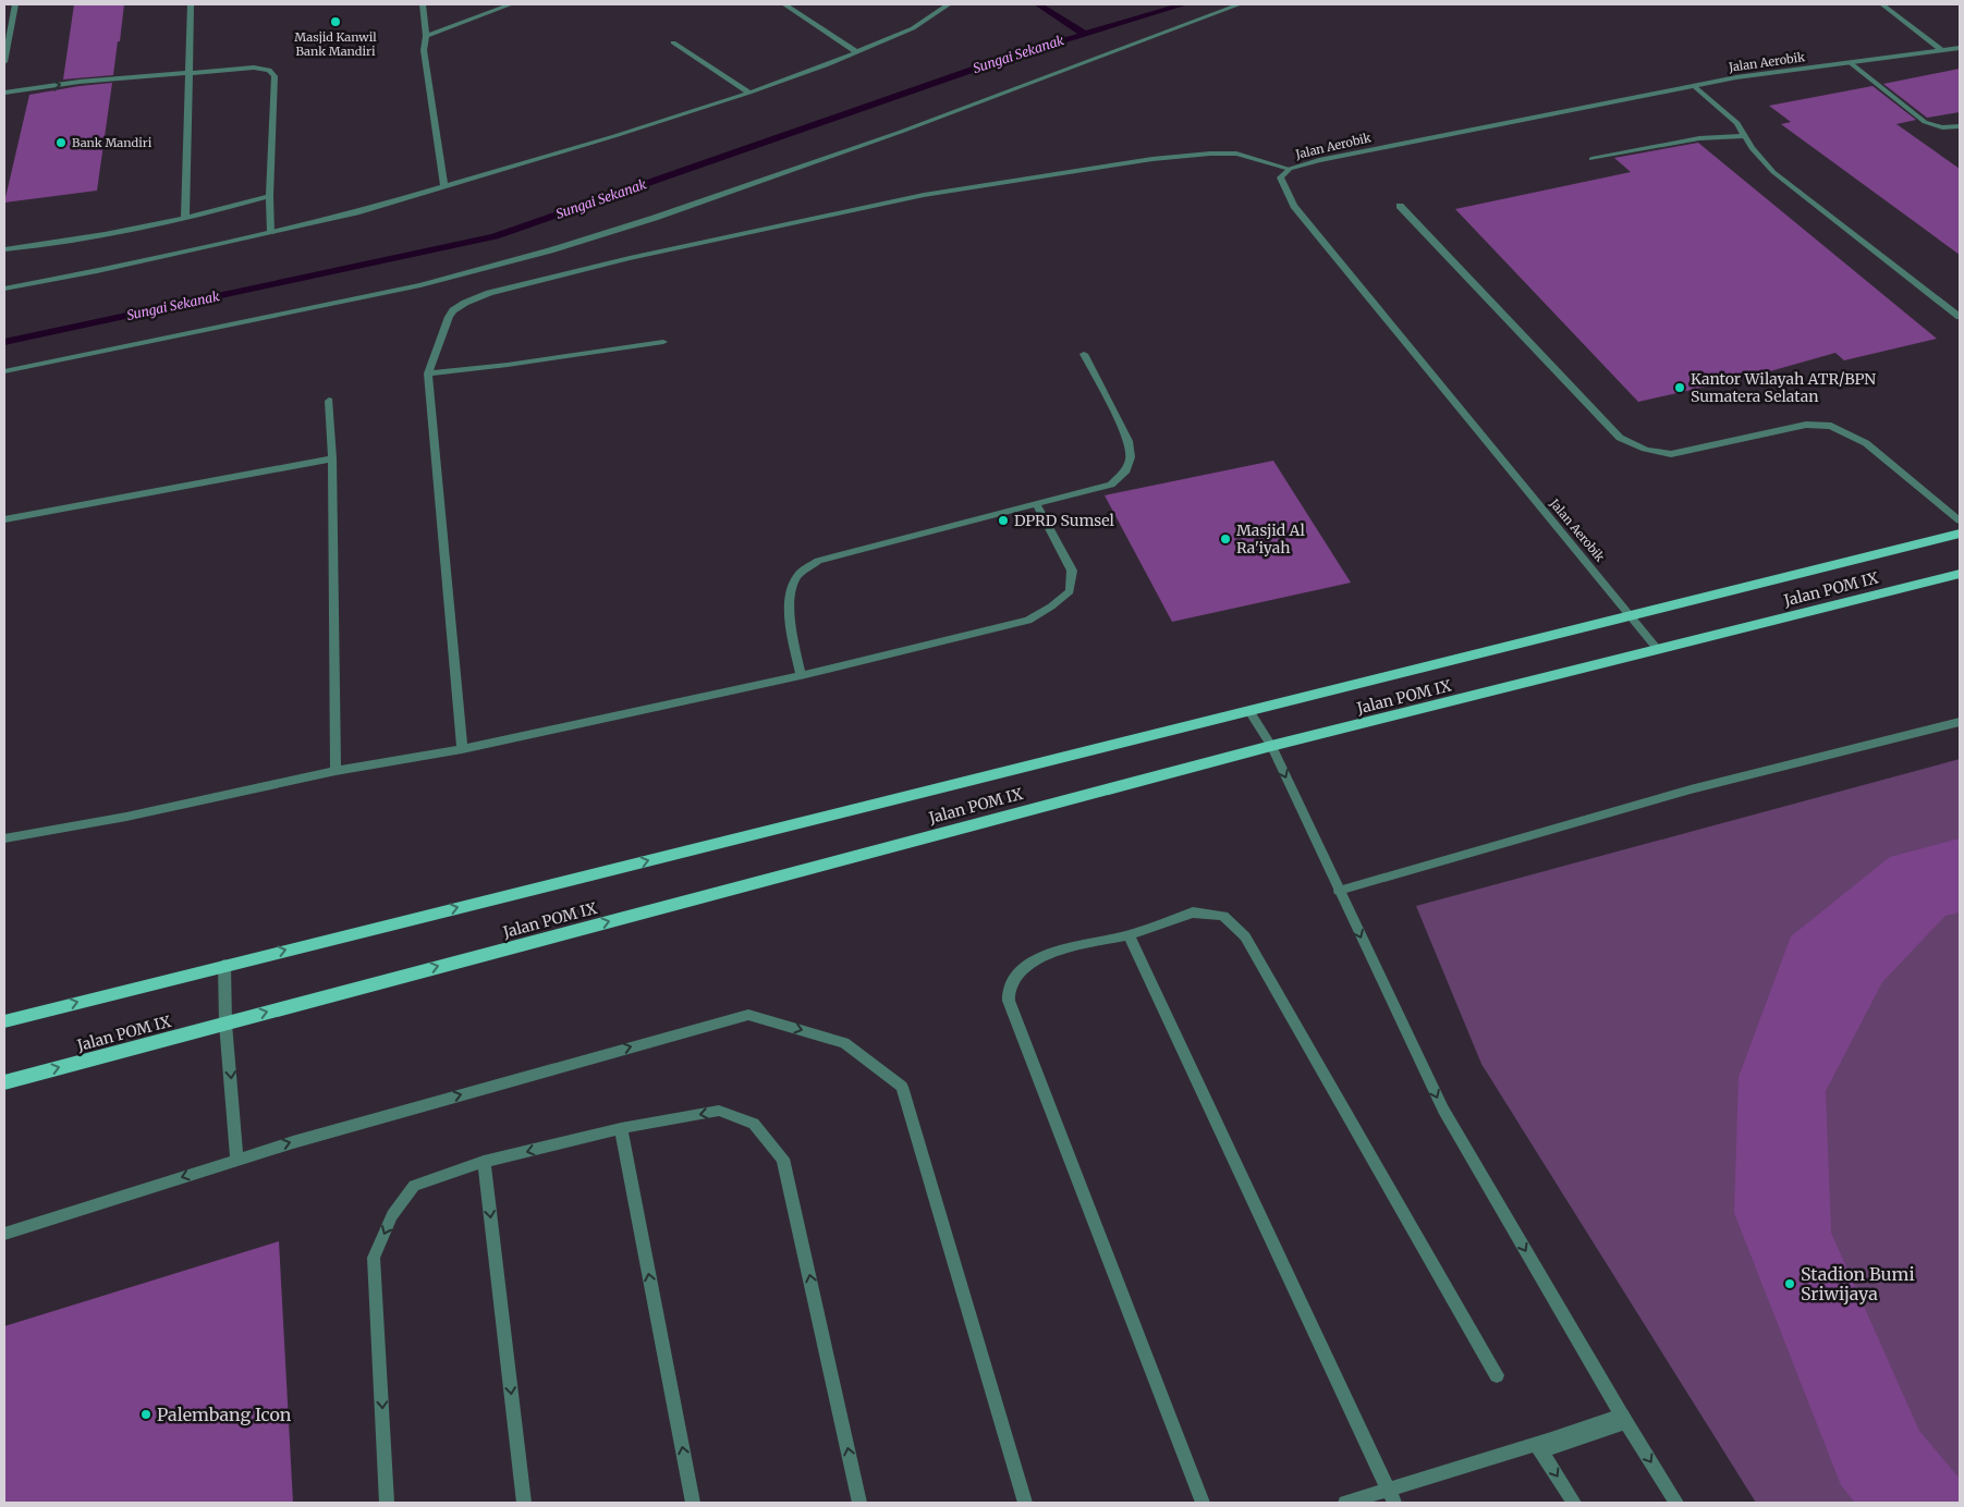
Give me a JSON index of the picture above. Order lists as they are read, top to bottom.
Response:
{
  "streets": {
    "main road": ["Jalan POM IX"],
    "street": ["Jalan Aerobik"]
  },
  "crossings": [
    ["Jalan Aerobik", "Jalan POM IX"]
  ],
  "one_way": ["Jalan POM IX"],
  "water": ["Sungai Sekanak"],
  "places": [
    "Masjid Kanwil Bank Mandiri",
    "Bank Mandiri",
    "Kantor Wilayah ATR/BPN Sumatera Selatan",
    "DPRD Sumsel",
    "Masjid Al Ra'iyah",
    "Stadion Bumi Sriwijaya",
    "Palembang Icon"
  ]
}
